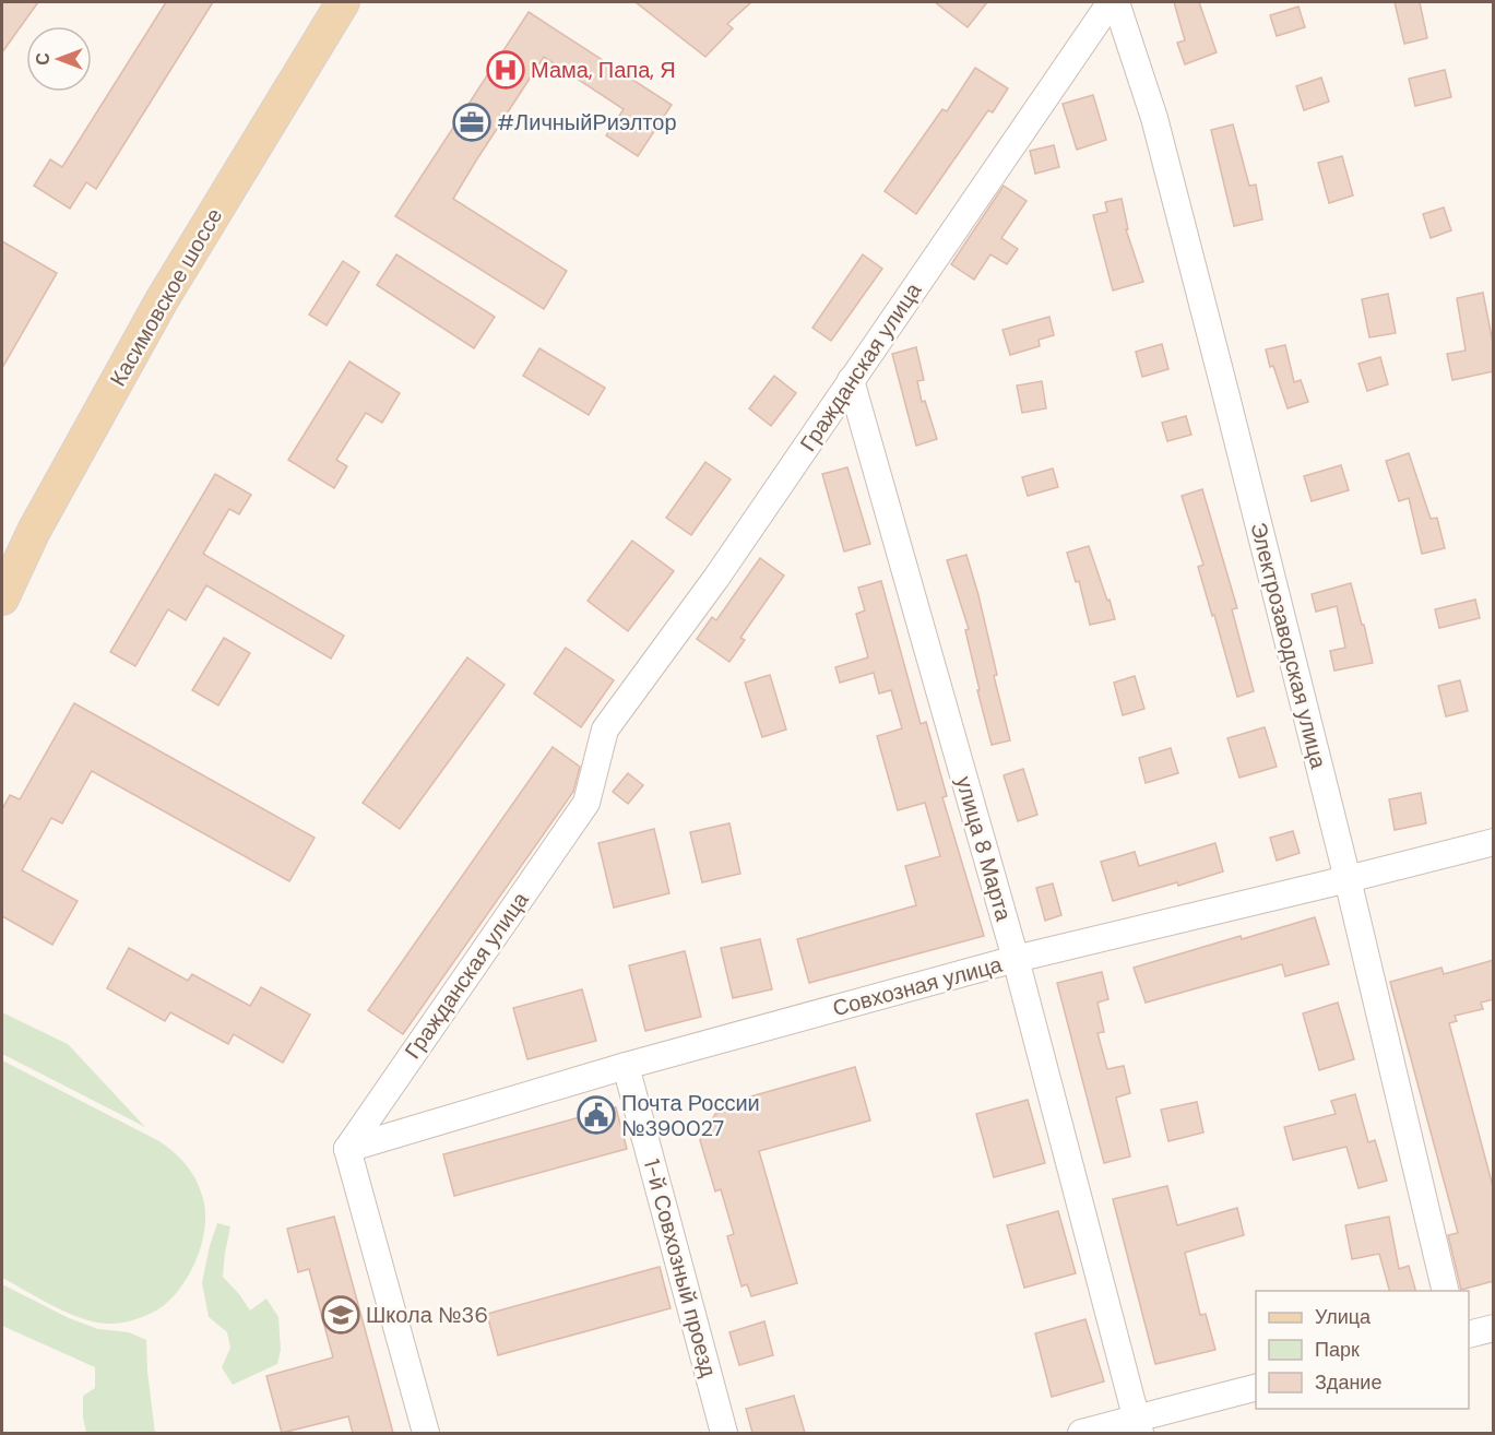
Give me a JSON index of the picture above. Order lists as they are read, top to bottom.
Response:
{
  "streets": {
    "main road": ["Касимовское шоссе"],
    "street": [
      "Гражданская улица",
      "Электрозаводская улица",
      "улица 8 Марта",
      "Совхозная улица",
      "1-й Совхозный проезд"
    ]
  },
  "crossings": [
    ["Гражданская улица", "улица 8 Марта"],
    ["Гражданская улица", "Совхозная улица"],
    ["Электрозаводская улица", "Совхозная улица"],
    ["улица 8 Марта", "Совхозная улица"],
    ["Совхозная улица", "1-й Совхозный проезд"]
  ],
  "places": {
    "hospital": ["Мама, Папа, Я"],
    "office": ["#ЛичныйРиэлтор"],
    "public building": ["Почта России №390027"],
    "school or university": ["Школа №36"]
  },
  "legend": ["Улица", "Парк", "Здание"],
  "north": "left"
}
